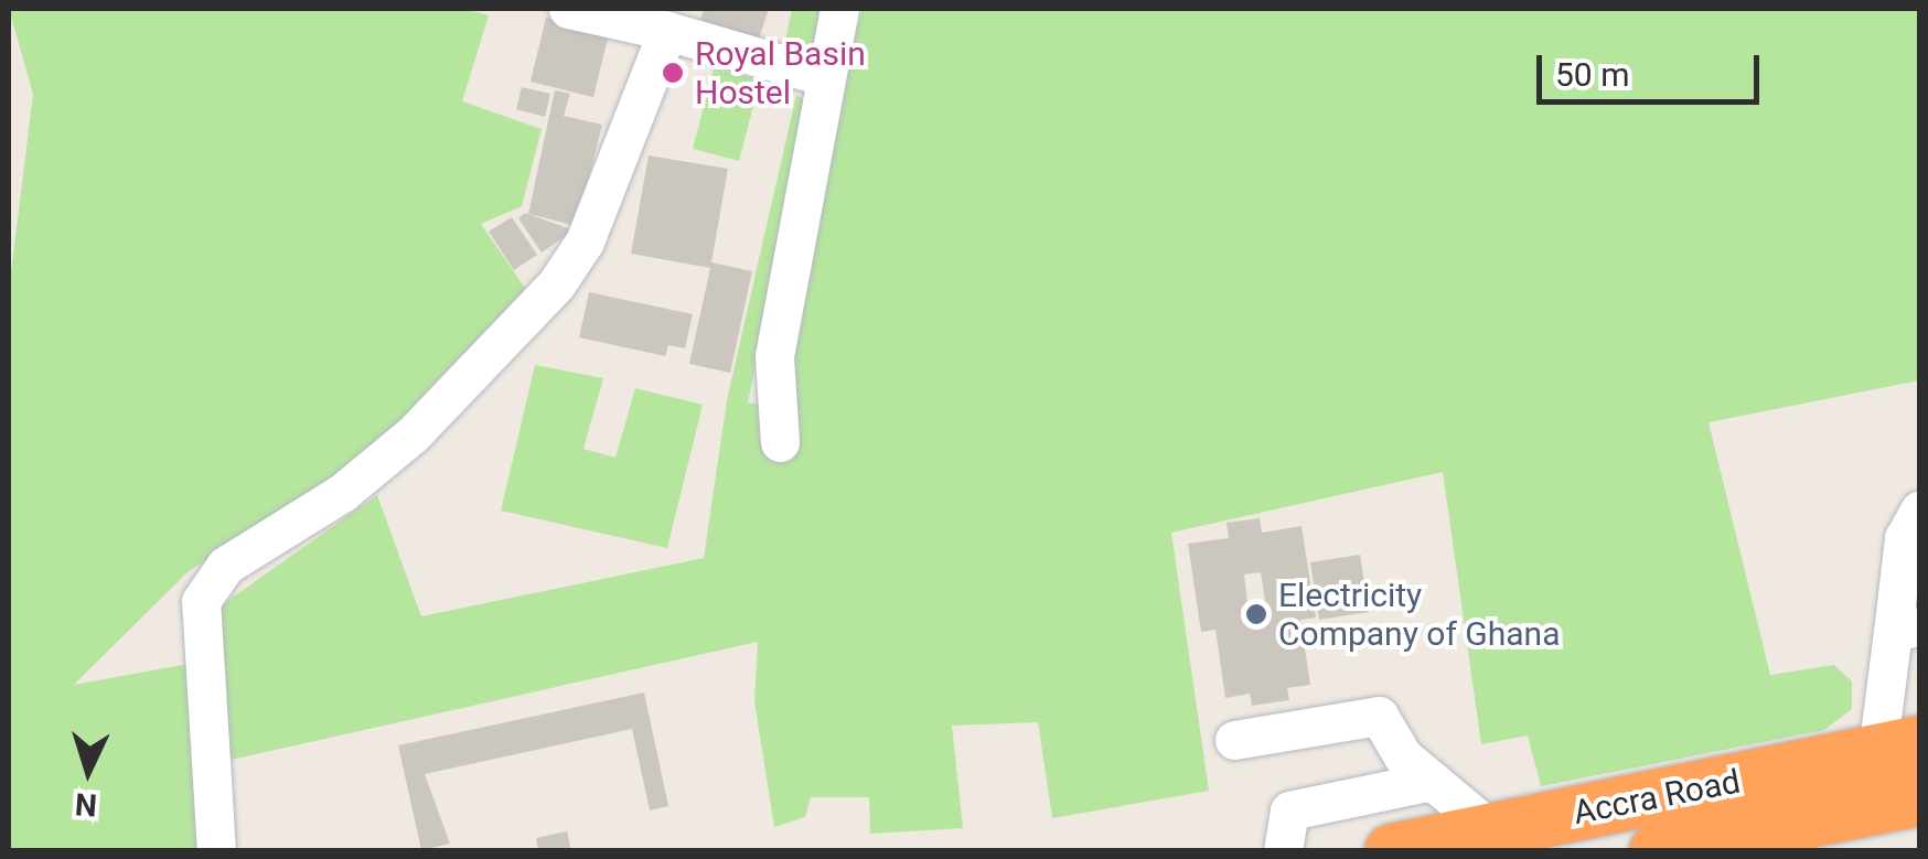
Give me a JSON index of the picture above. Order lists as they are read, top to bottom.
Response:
{
  "streets": {
    "highway": ["Accra Road"]
  },
  "places": ["Royal Basin Hostel", "Electricity Company of Ghana"],
  "scale_bar": "50 m",
  "north": "bottom"
}
